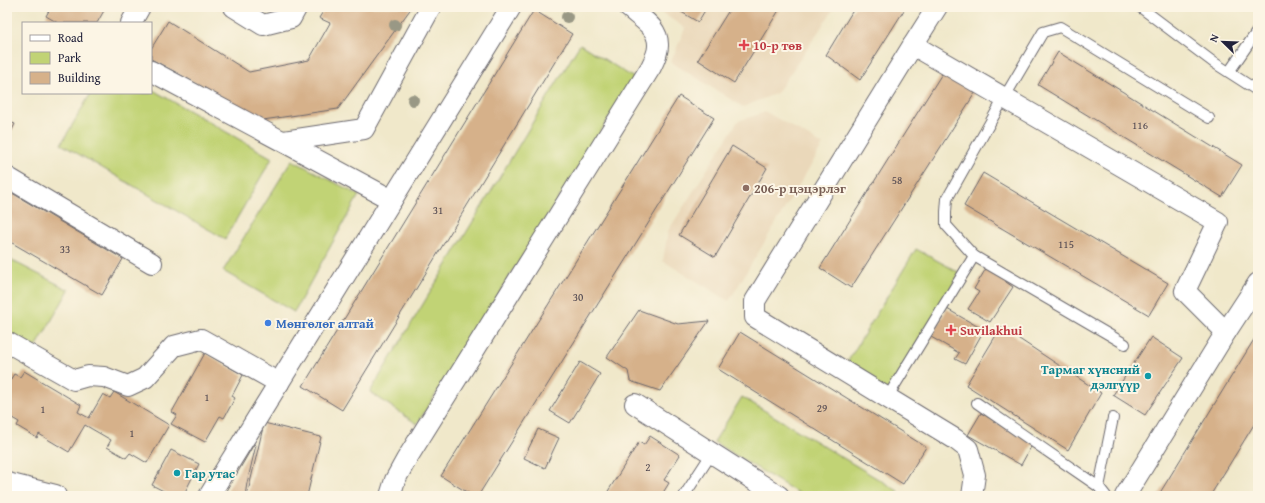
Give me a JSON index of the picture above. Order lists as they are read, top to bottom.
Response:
{
  "places": {
    "health": ["10-р төв", "Suvilakhui"],
    "other": [
      "206-р цэцэрлэг",
      "Мөнгөлөг алтай",
      "Тармаг хүнсний дэлгүүр",
      "Гар утас"
    ]
  },
  "house_numbers": [
    "116",
    "58",
    "31",
    "115",
    "33",
    "30",
    "1",
    "29",
    "1",
    "1",
    "2"
  ],
  "legend": ["Road", "Park", "Building"],
  "north": "top left"
}
